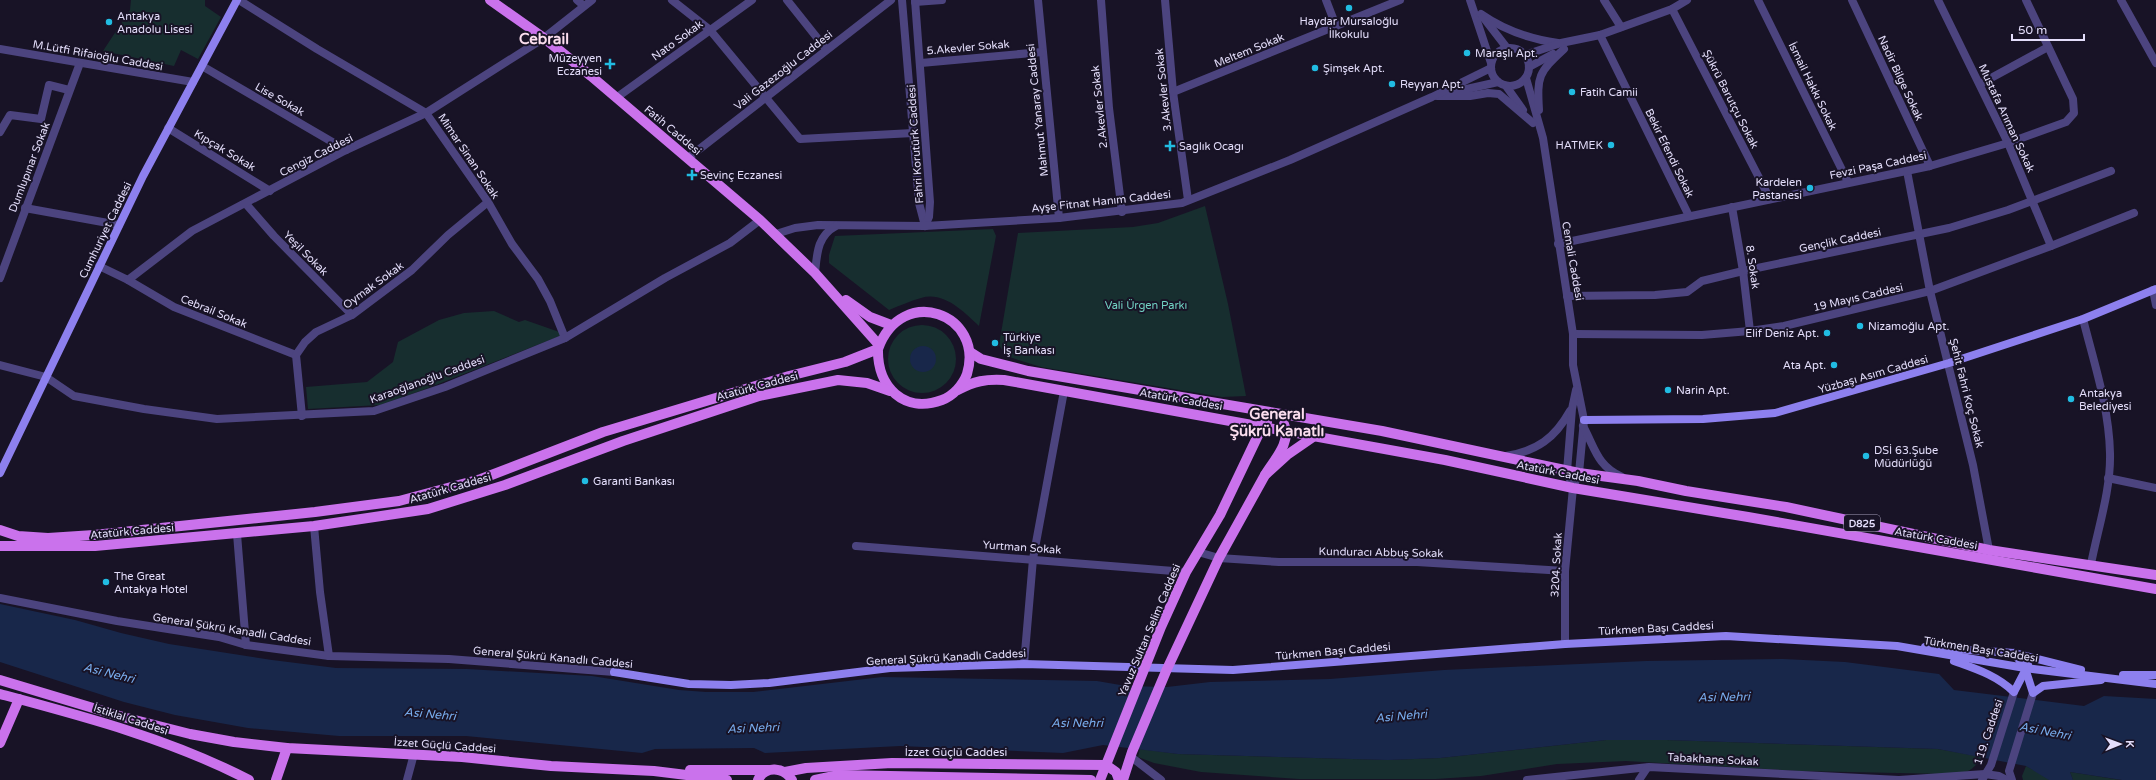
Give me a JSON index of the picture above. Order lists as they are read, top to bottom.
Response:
{
  "streets": {
    "main road": [
      "Fatih Caddesi",
      "Cumhuriyet Caddesi",
      "Yüzbaşı Asım Caddesi",
      "Atatürk Caddesi",
      "D825",
      "Türkmen Başı Caddesi",
      "General Şükrü Kanadlı Caddesi",
      "Yavuz Sultan Selim Caddesi",
      "İstiklal Caddesi",
      "İzzet Güçlü Caddesi"
    ],
    "street": [
      "Nato Sokak",
      "5.Akevler Sokak",
      "Meltem Sokak",
      "M.Lütfi Rifaioğlu Caddesi",
      "Vali Gazezoğlu Caddesi",
      "Nadir Bilge Sokak",
      "İsmail Hakkı Sokak",
      "3.Akevler Sokak",
      "Lise Sokak",
      "Şükrü Barutçu Sokak",
      "2.Akevler Sokak",
      "Mahmut Yanaray Caddesi",
      "Mustafa Arıman Sokak",
      "Fahri Korutürk Caddesi",
      "Kıpçak Sokak",
      "Bekir Efendi Sokak",
      "Cengiz Caddesi",
      "Mimar Sinan Sokak",
      "Fevzi Paşa Caddesi",
      "Dumlupınar Sokak",
      "Ayşe Fitnat Hanım Caddesi",
      "Gençlik Caddesi",
      "Yeşil Sokak",
      "Cemali Caddesi",
      "8. Sokak",
      "Oymak Sokak",
      "19 Mayıs Caddesi",
      "Cebrail Sokak",
      "Karaoğlanoğlu Caddesi",
      "Şehit Fahri Koç Sokak",
      "Yurtman Sokak",
      "Kunduracı Abbuş Sokak",
      "3204. Sokak",
      "119. Caddesi",
      "Tabakhane Sokak"
    ]
  },
  "crossings": [
    ["Nato Sokak", "Fatih Caddesi"],
    ["5.Akevler Sokak", "Mahmut Yanaray Caddesi"],
    ["5.Akevler Sokak", "Fahri Korutürk Caddesi"],
    ["Meltem Sokak", "3.Akevler Sokak"],
    ["M.Lütfi Rifaioğlu Caddesi", "Dumlupınar Sokak"],
    ["M.Lütfi Rifaioğlu Caddesi", "Cumhuriyet Caddesi"],
    ["Vali Gazezoğlu Caddesi", "Fatih Caddesi"],
    ["Nadir Bilge Sokak", "Fevzi Paşa Caddesi"],
    ["İsmail Hakkı Sokak", "Fevzi Paşa Caddesi"],
    ["3.Akevler Sokak", "Ayşe Fitnat Hanım Caddesi"],
    ["Lise Sokak", "Cengiz Caddesi"],
    ["Lise Sokak", "Cumhuriyet Caddesi"],
    ["Şükrü Barutçu Sokak", "Fevzi Paşa Caddesi"],
    ["2.Akevler Sokak", "Ayşe Fitnat Hanım Caddesi"],
    ["Mahmut Yanaray Caddesi", "Ayşe Fitnat Hanım Caddesi"],
    ["Mustafa Arıman Sokak", "Fevzi Paşa Caddesi"],
    ["Mustafa Arıman Sokak", "Gençlik Caddesi"],
    ["Mustafa Arıman Sokak", "19 Mayıs Caddesi"],
    ["Fatih Caddesi", "Cengiz Caddesi"],
    ["Fatih Caddesi", "Ayşe Fitnat Hanım Caddesi"],
    ["Fatih Caddesi", "Karaoğlanoğlu Caddesi"],
    ["Fatih Caddesi", "Atatürk Caddesi"],
    ["Fahri Korutürk Caddesi", "Ayşe Fitnat Hanım Caddesi"],
    ["Kıpçak Sokak", "Cengiz Caddesi"],
    ["Kıpçak Sokak", "Cumhuriyet Caddesi"],
    ["Bekir Efendi Sokak", "Fevzi Paşa Caddesi"],
    ["Cengiz Caddesi", "Mimar Sinan Sokak"],
    ["Cengiz Caddesi", "Yeşil Sokak"],
    ["Cengiz Caddesi", "Cebrail Sokak"],
    ["Mimar Sinan Sokak", "Cumhuriyet Caddesi"],
    ["Mimar Sinan Sokak", "Oymak Sokak"],
    ["Mimar Sinan Sokak", "Karaoğlanoğlu Caddesi"],
    ["Fevzi Paşa Caddesi", "Cemali Caddesi"],
    ["Fevzi Paşa Caddesi", "8. Sokak"],
    ["Fevzi Paşa Caddesi", "Şehit Fahri Koç Sokak"],
    ["Ayşe Fitnat Hanım Caddesi", "Cemali Caddesi"],
    ["Cumhuriyet Caddesi", "Karaoğlanoğlu Caddesi"],
    ["Gençlik Caddesi", "Cemali Caddesi"],
    ["Gençlik Caddesi", "8. Sokak"],
    ["Gençlik Caddesi", "Şehit Fahri Koç Sokak"],
    ["Yeşil Sokak", "Oymak Sokak"],
    ["Cemali Caddesi", "19 Mayıs Caddesi"],
    ["Cemali Caddesi", "Yüzbaşı Asım Caddesi"],
    ["Cemali Caddesi", "Atatürk Caddesi"],
    ["Cemali Caddesi", "3204. Sokak"],
    ["8. Sokak", "19 Mayıs Caddesi"],
    ["Oymak Sokak", "Cebrail Sokak"],
    ["19 Mayıs Caddesi", "Şehit Fahri Koç Sokak"],
    ["Yüzbaşı Asım Caddesi", "Şehit Fahri Koç Sokak"],
    ["Atatürk Caddesi", "Şehit Fahri Koç Sokak"],
    ["Atatürk Caddesi", "3204. Sokak"],
    ["Atatürk Caddesi", "Yavuz Sultan Selim Caddesi"],
    ["Yurtman Sokak", "Yavuz Sultan Selim Caddesi"],
    ["Kunduracı Abbuş Sokak", "3204. Sokak"],
    ["Kunduracı Abbuş Sokak", "Yavuz Sultan Selim Caddesi"],
    ["3204. Sokak", "Türkmen Başı Caddesi"],
    ["Türkmen Başı Caddesi", "General Şükrü Kanadlı Caddesi"],
    ["General Şükrü Kanadlı Caddesi", "Yavuz Sultan Selim Caddesi"],
    ["Yavuz Sultan Selim Caddesi", "İzzet Güçlü Caddesi"],
    ["İstiklal Caddesi", "İzzet Güçlü Caddesi"],
    ["119. Caddesi", "Tabakhane Sokak"]
  ],
  "districts": ["Cebrail", "General Şükrü Kanatlı"],
  "water": ["Asi Nehri"],
  "parks": ["Vali Ürgen Parkı"],
  "places": {
    "other": [
      "Haydar Mursaloğlu İlkokulu",
      "Antakya Anadolu Lisesi",
      "Maraşlı Apt.",
      "Şimşek Apt.",
      "Reyyan Apt.",
      "Fatih Camii",
      "HATMEK",
      "Kardelen Pastanesi",
      "Nizamoğlu Apt.",
      "Elif Deniz Apt.",
      "Türkiye İş Bankası",
      "Ata Apt.",
      "Narin Apt.",
      "Antakya Belediyesi",
      "DSİ 63.Şube Müdürlüğü",
      "Garanti Bankası",
      "The Great Antakya Hotel"
    ],
    "health": ["Müzeyyen Eczanesi", "Saglık Ocagı", "Sevinç Eczanesi"]
  },
  "scale_bar": "50 m",
  "north": "right"
}
